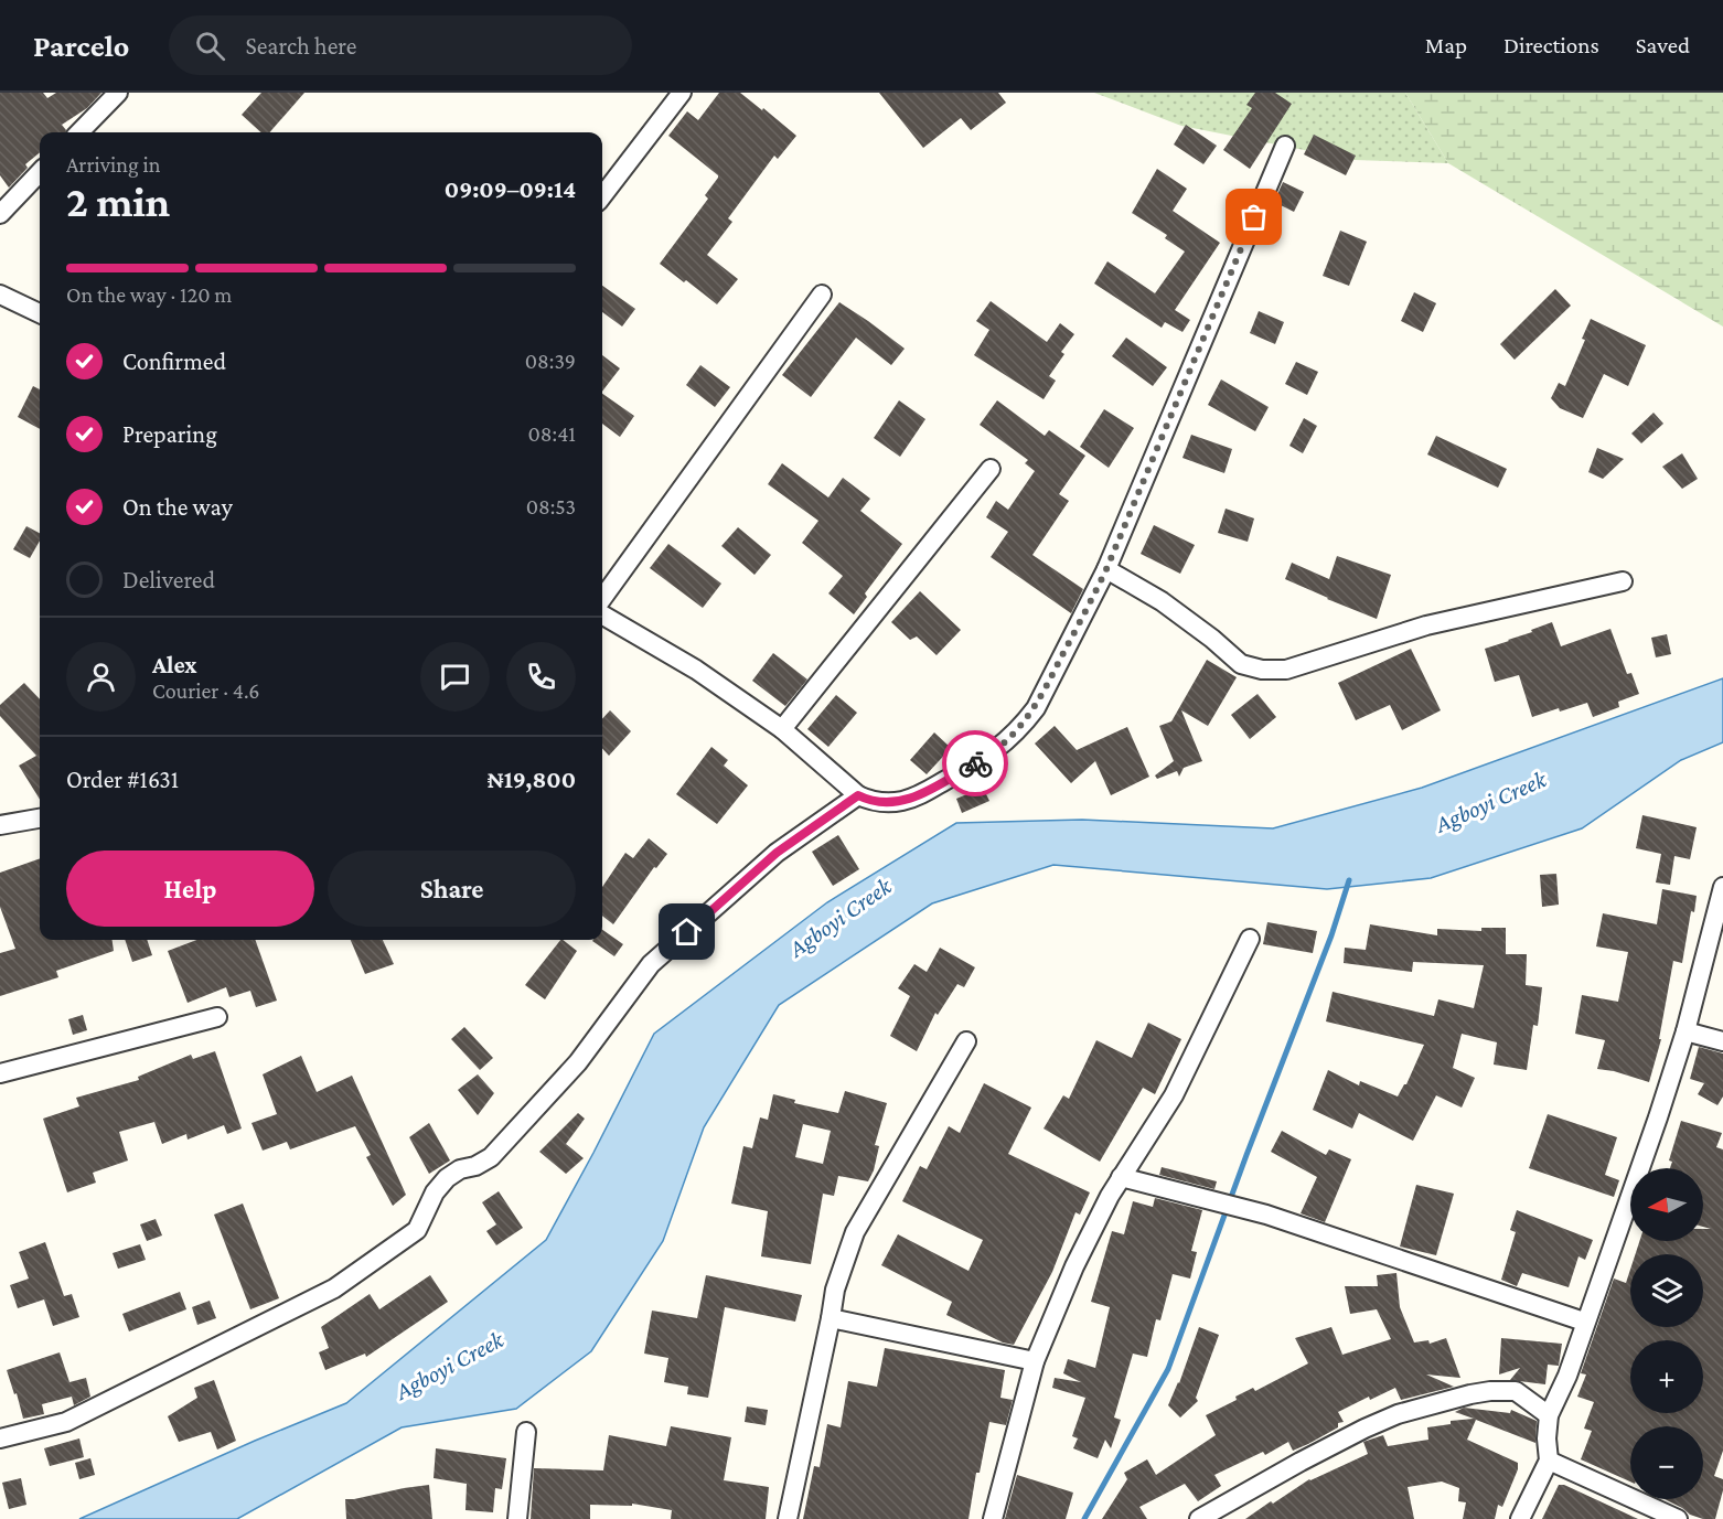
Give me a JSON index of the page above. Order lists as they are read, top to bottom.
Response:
{
  "water": ["Agboyi Creek"],
  "north": "left",
  "page": {
    "header": "Parcelo",
    "search": "Search here",
    "nav": ["Map", "Directions", "Saved"],
    "heading": ["2 min", "Arriving in", "09:09–09:14"],
    "panel": [
      "Alex",
      "Courier · 4.6",
      "Order #1631",
      "₦19,800"
    ],
    "bar": "On the way · 120 m",
    "list": [
      ["Confirmed", "08:39"],
      ["Preparing", "08:41"],
      ["On the way", "08:53"],
      "Delivered"
    ],
    "buttons": ["Help", "Share"],
    "map_buttons": ["+", "−"]
  }
}
